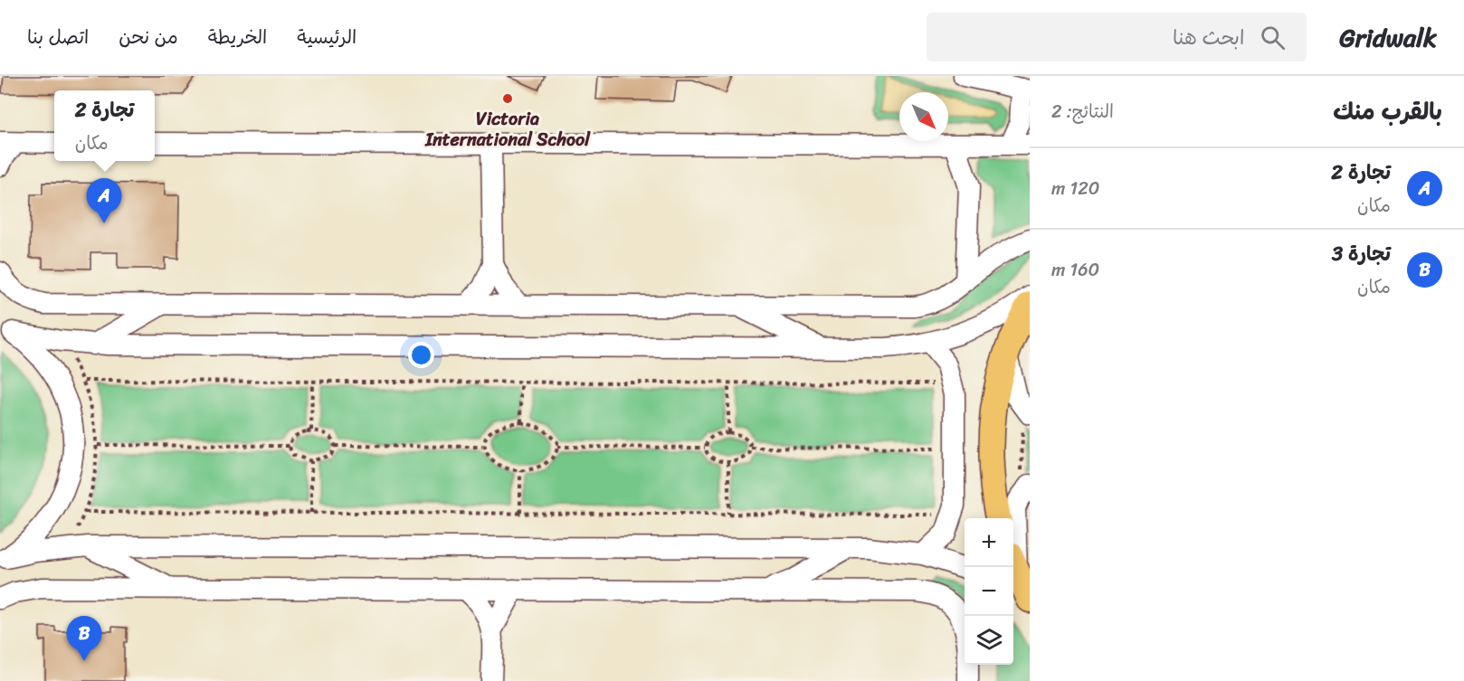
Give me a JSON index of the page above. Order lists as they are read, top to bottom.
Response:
{
  "places": ["Victoria International School"],
  "north": "bottom right",
  "page": {
    "header": "Gridwalk",
    "search": "ابحث هنا",
    "nav": [
      "الرئيسية",
      "الخريطة",
      "من نحن",
      "اتصل بنا"
    ],
    "heading": ["بالقرب منك", "النتائج: 2"],
    "popup": ["تجارة 2", "مكان"],
    "list": [
      {
        "mark": "A",
        "name": "تجارة 2",
        "note": "مكان",
        "value": "120 m"
      },
      {
        "mark": "B",
        "name": "تجارة 3",
        "note": "مكان",
        "value": "160 m"
      }
    ],
    "pins": ["A", "B"],
    "map_buttons": ["+", "−"]
  }
}
